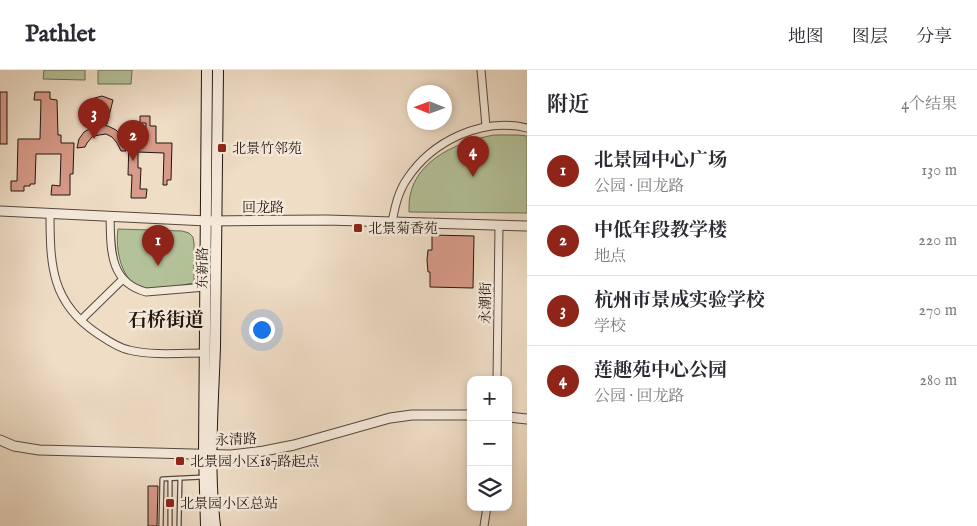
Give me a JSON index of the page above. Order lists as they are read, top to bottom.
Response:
{
  "streets": {
    "main road": ["东新路"],
    "street": ["回龙路", "永潮街", "永清路"]
  },
  "crossings": [
    ["回龙路", "东新路"],
    ["回龙路", "永潮街"],
    ["东新路", "永清路"]
  ],
  "districts": ["石桥街道"],
  "places": {
    "transit": [
      "北景竹邻苑",
      "北景菊香苑",
      "北景园小区187路起点",
      "北景园小区总站"
    ]
  },
  "north": "left",
  "page": {
    "header": "Pathlet",
    "nav": ["地图", "图层", "分享"],
    "heading": ["附近", "4个结果"],
    "pins": [
      "3",
      "2",
      "4",
      "1"
    ],
    "list": [
      {
        "mark": "1",
        "name": "北景园中心广场",
        "note": "公园 · 回龙路",
        "value": "130 m"
      },
      {
        "mark": "2",
        "name": "中低年段教学楼",
        "note": "地点",
        "value": "220 m"
      },
      {
        "mark": "3",
        "name": "杭州市景成实验学校",
        "note": "学校",
        "value": "270 m"
      },
      {
        "mark": "4",
        "name": "莲趣苑中心公园",
        "note": "公园 · 回龙路",
        "value": "280 m"
      }
    ],
    "map_buttons": ["+", "−"]
  }
}
